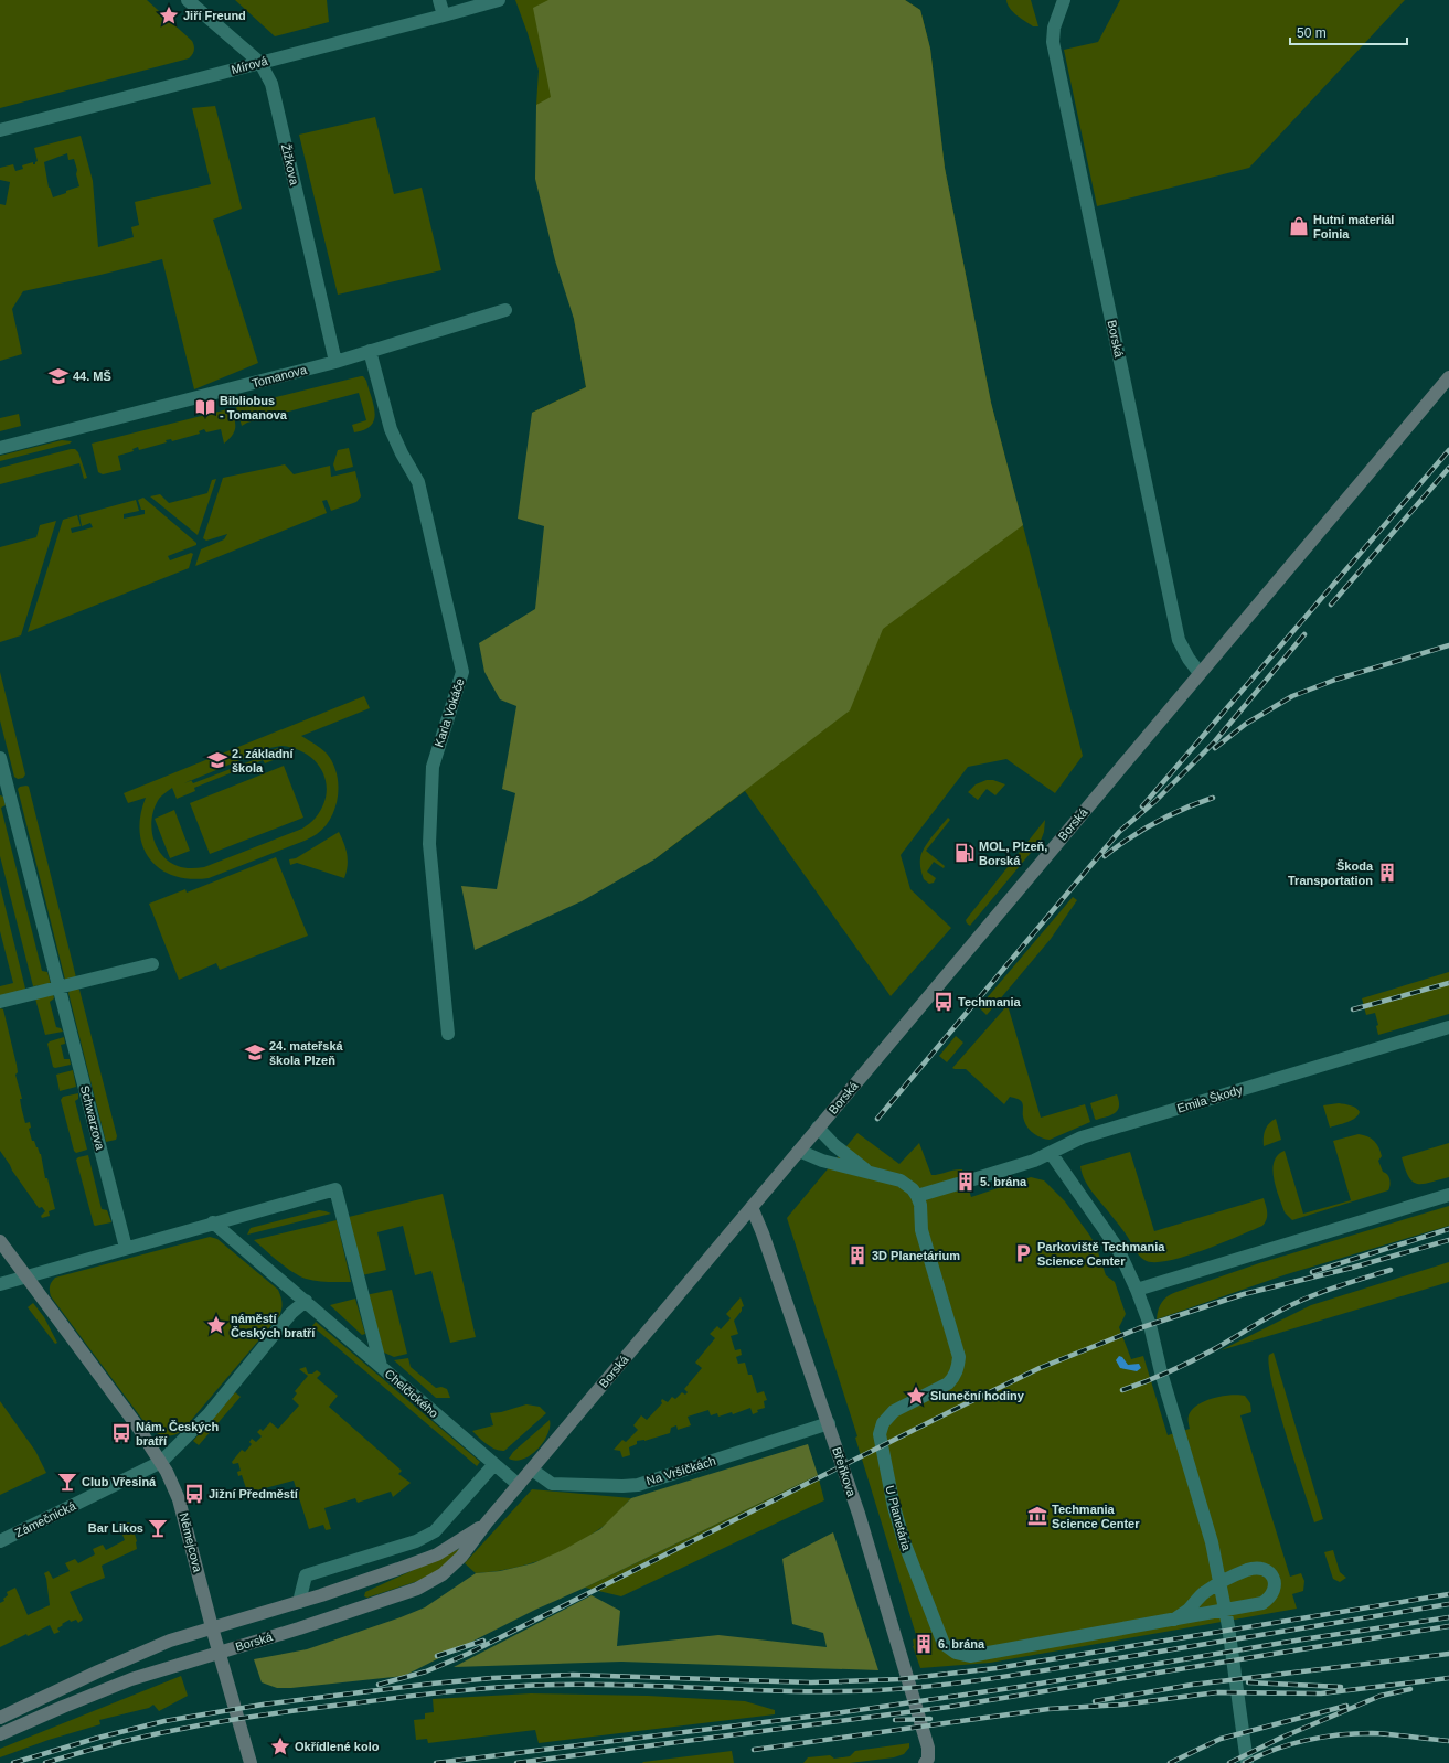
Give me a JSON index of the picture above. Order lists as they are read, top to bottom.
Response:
{
  "streets": {
    "street": [
      "Mírová",
      "Žižkova",
      "Borská",
      "Tomanova",
      "Karla Vokáče",
      "Emila Škody",
      "Schwarzova",
      "Chelčického",
      "Na Vršíčkách",
      "Břeňkova",
      "U Planetária",
      "Zámečnická",
      "Němejcova"
    ]
  },
  "crossings": [
    ["Mírová", "Žižkova"],
    ["Žižkova", "Tomanova"],
    ["Borská", "Chelčického"],
    ["Borská", "Na Vršíčkách"],
    ["Borská", "Břeňkova"],
    ["Borská", "Němejcova"],
    ["Tomanova", "Karla Vokáče"],
    ["Na Vršíčkách", "Břeňkova"],
    ["Zámečnická", "Němejcova"]
  ],
  "places": {
    "place": [
      "Jiří Freund",
      "náměstí Českých bratří",
      "Sluneční hodiny",
      "Okřídlené kolo"
    ],
    "shop": ["Hutní materiál Foinia"],
    "school or university": ["44. MŠ", "2. základní škola", "24. mateřská škola Plzeň"],
    "library": ["Bibliobus - Tomanova"],
    "fuel station": ["MOL, Plzeň, Borská"],
    "building": [
      "Škoda Transportation",
      "5. brána",
      "3D Planetárium",
      "6. brána"
    ],
    "bus stop": ["Techmania", "Nám. Českých bratří", "Jižní Předměstí"],
    "parking": ["Parkoviště Techmania Science Center"],
    "bar": ["Club Vřesiná", "Bar Likos"],
    "museum": ["Techmania Science Center"]
  },
  "scale_bar": "50 m"
}
